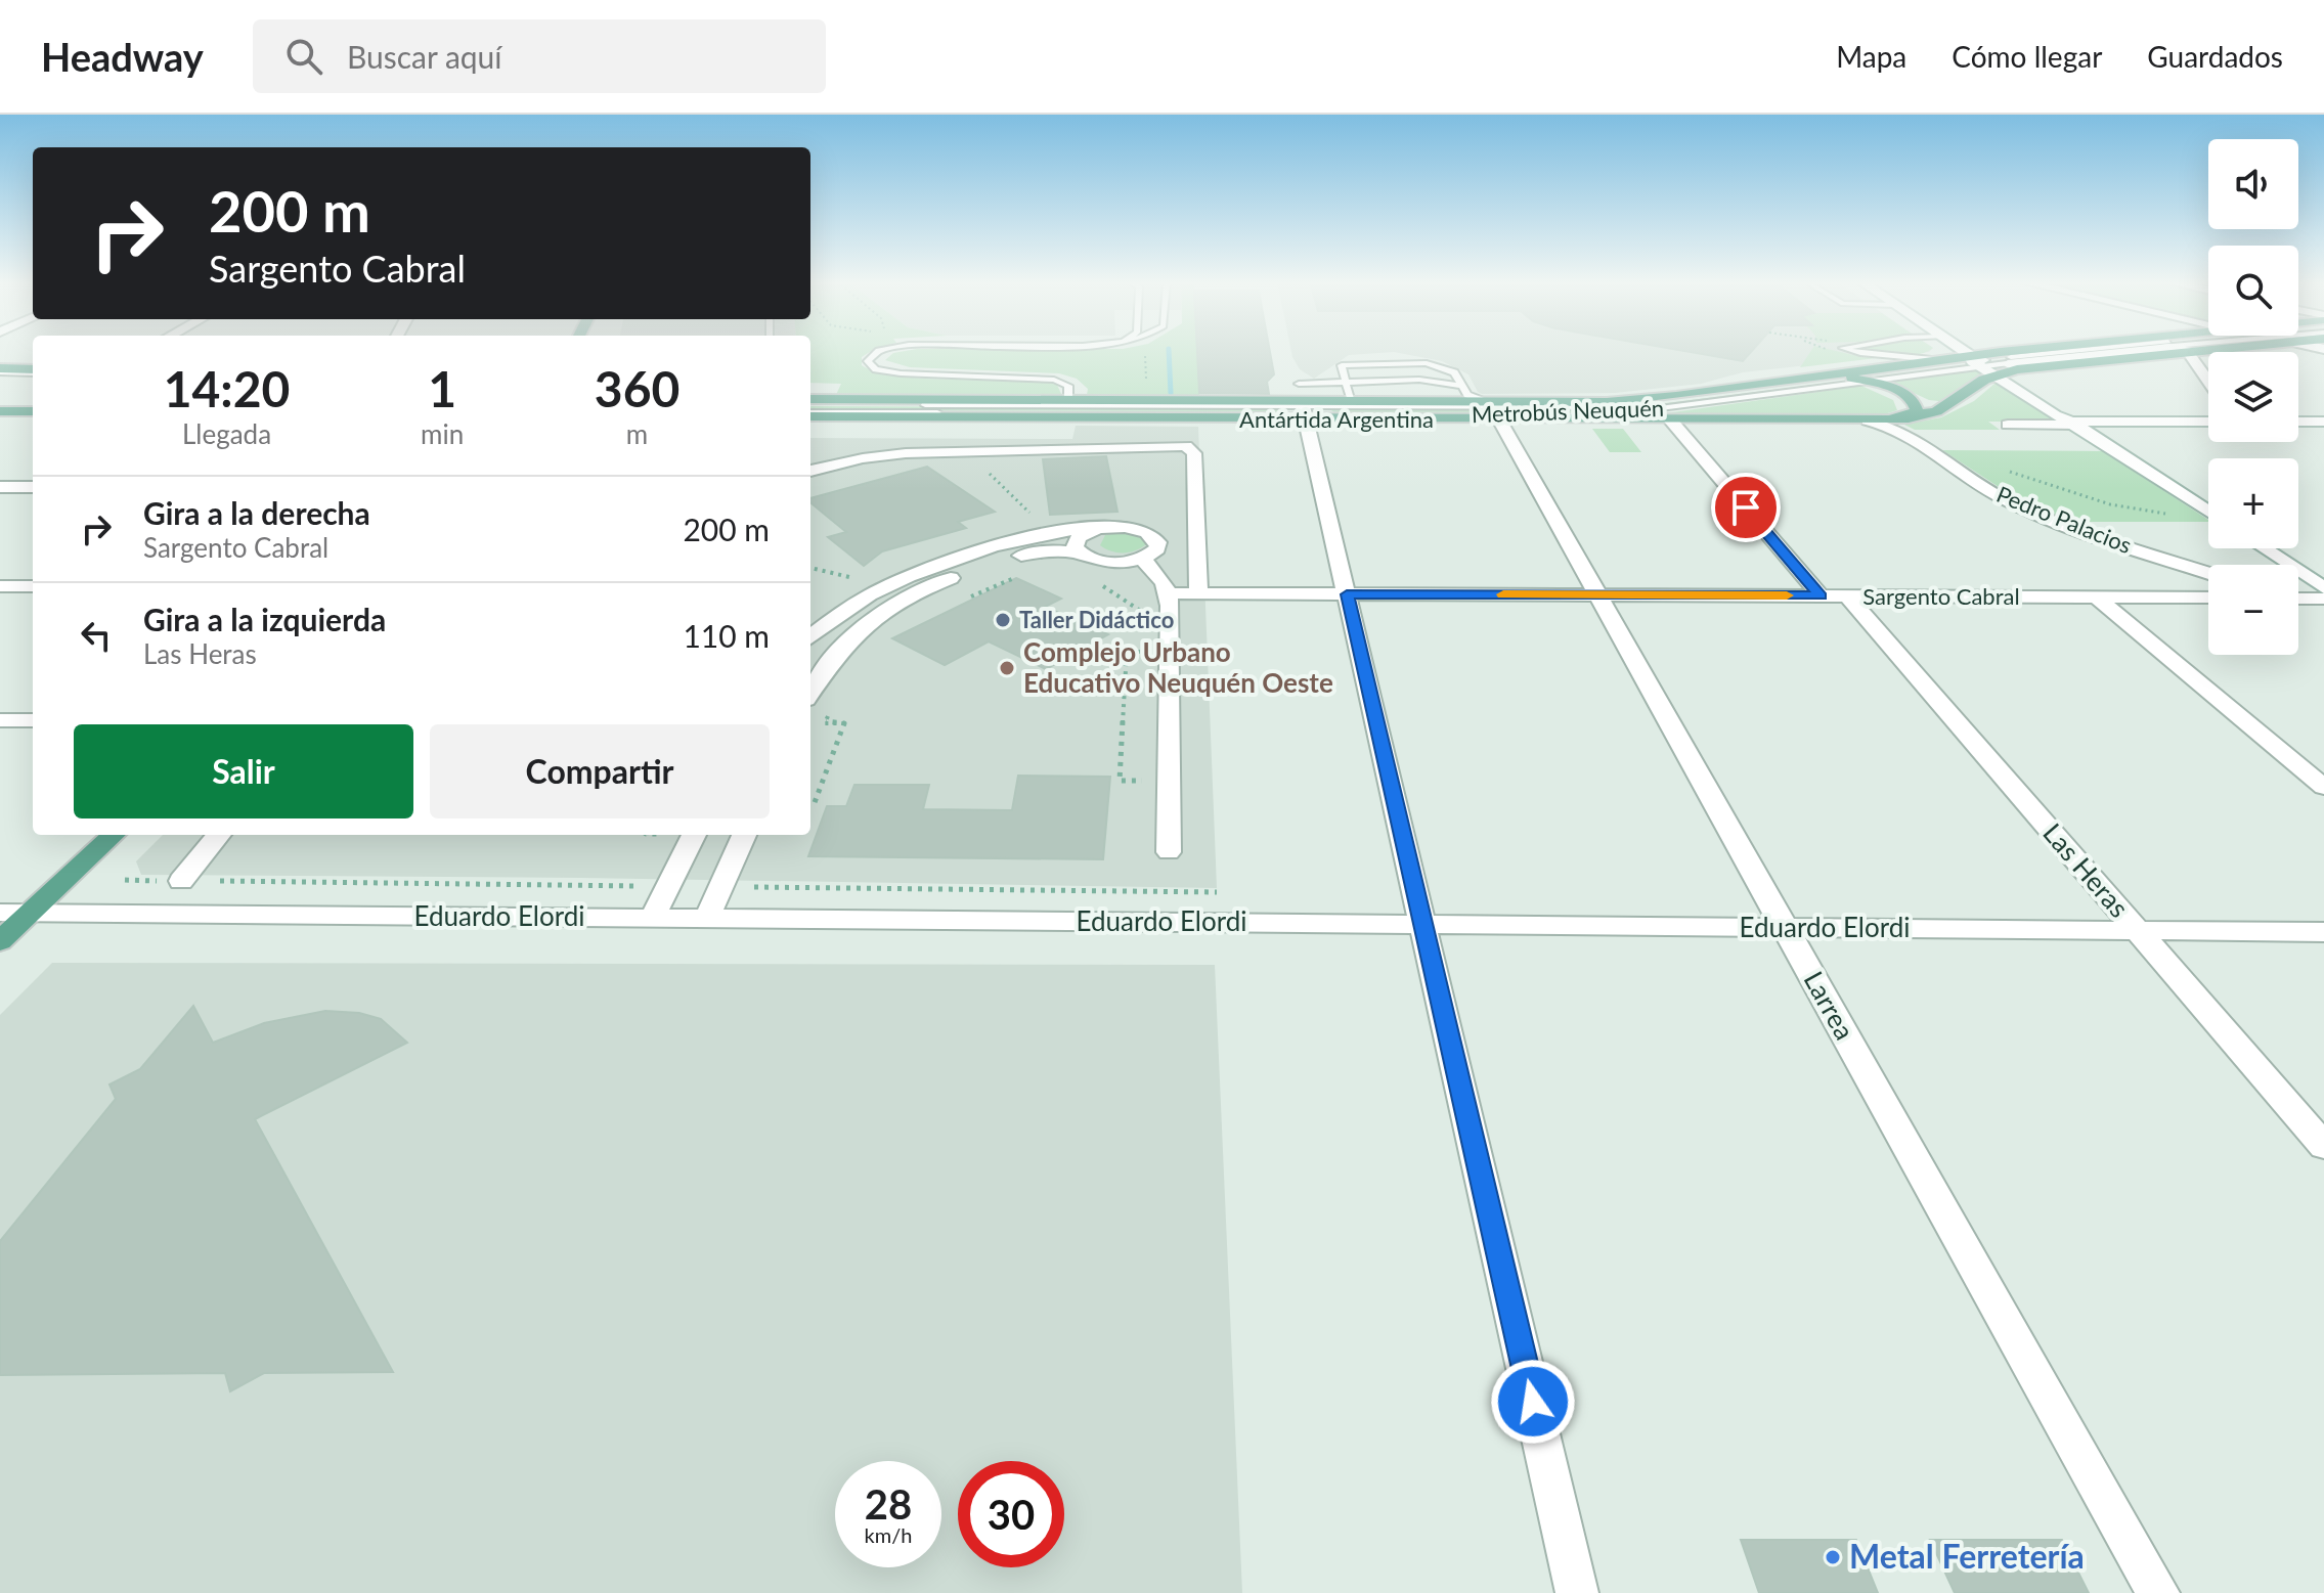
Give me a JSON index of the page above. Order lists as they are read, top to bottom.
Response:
{
  "streets": {
    "main road": ["Antártida Argentina"],
    "street": [
      "Pedro Palacios",
      "Sargento Cabral",
      "Las Heras",
      "Eduardo Elordi",
      "Larrea"
    ],
    "lane": ["Metrobús Neuquén"]
  },
  "crossings": [
    ["Metrobús Neuquén", "Antártida Argentina"],
    ["Antártida Argentina", "Pedro Palacios"],
    ["Antártida Argentina", "Larrea"],
    ["Sargento Cabral", "Las Heras"],
    ["Sargento Cabral", "Larrea"],
    ["Las Heras", "Eduardo Elordi"],
    ["Eduardo Elordi", "Larrea"]
  ],
  "places": ["Taller Didáctico", "Complejo Urbano Educativo Neuquén Oeste", "Metal Ferretería"],
  "page": {
    "header": "Headway",
    "search": "Buscar aquí",
    "nav": ["Mapa", "Cómo llegar", "Guardados"],
    "map_buttons": ["+", "−"],
    "turn": ["200 m", "Sargento Cabral"],
    "eta": [
      "14:20",
      "Llegada",
      "1",
      "min",
      "360",
      "m"
    ],
    "list": [
      {
        "name": "Gira a la derecha",
        "note": "Sargento Cabral",
        "value": "200 m"
      },
      {
        "name": "Gira a la izquierda",
        "note": "Las Heras",
        "value": "110 m"
      }
    ],
    "buttons": ["Salir", "Compartir"],
    "speed": "28 km/h",
    "limit": "30"
  }
}
